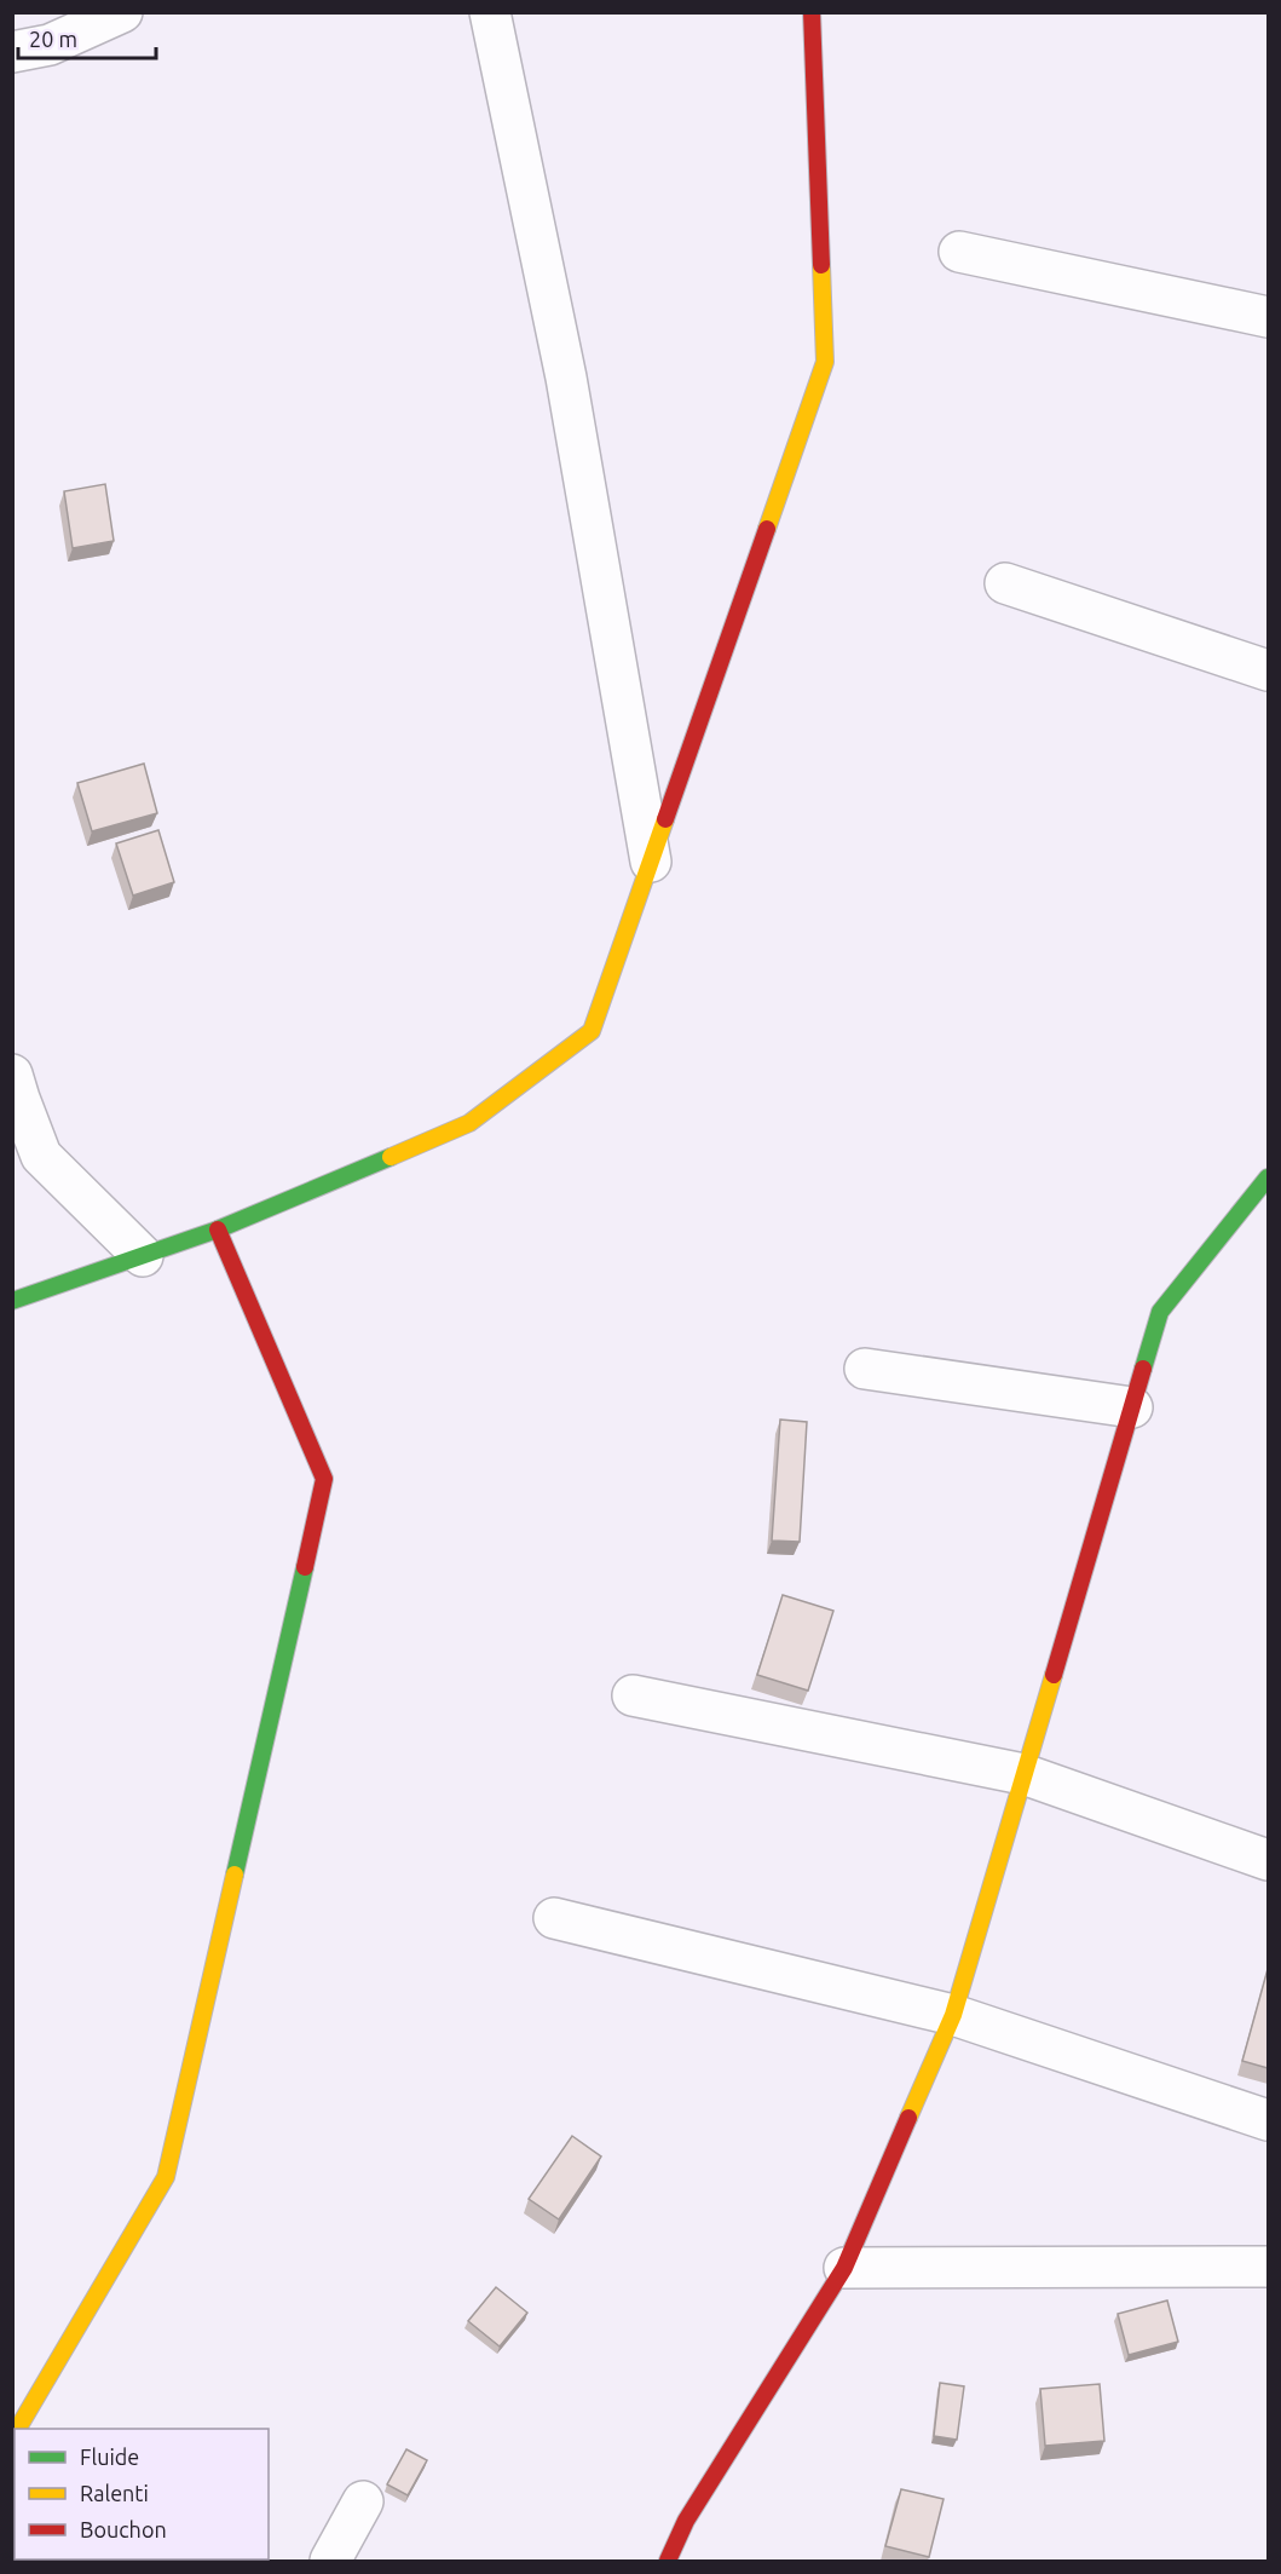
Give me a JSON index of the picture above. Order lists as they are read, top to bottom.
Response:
{
  "legend": ["Fluide", "Ralenti", "Bouchon"],
  "scale_bar": "20 m"
}
